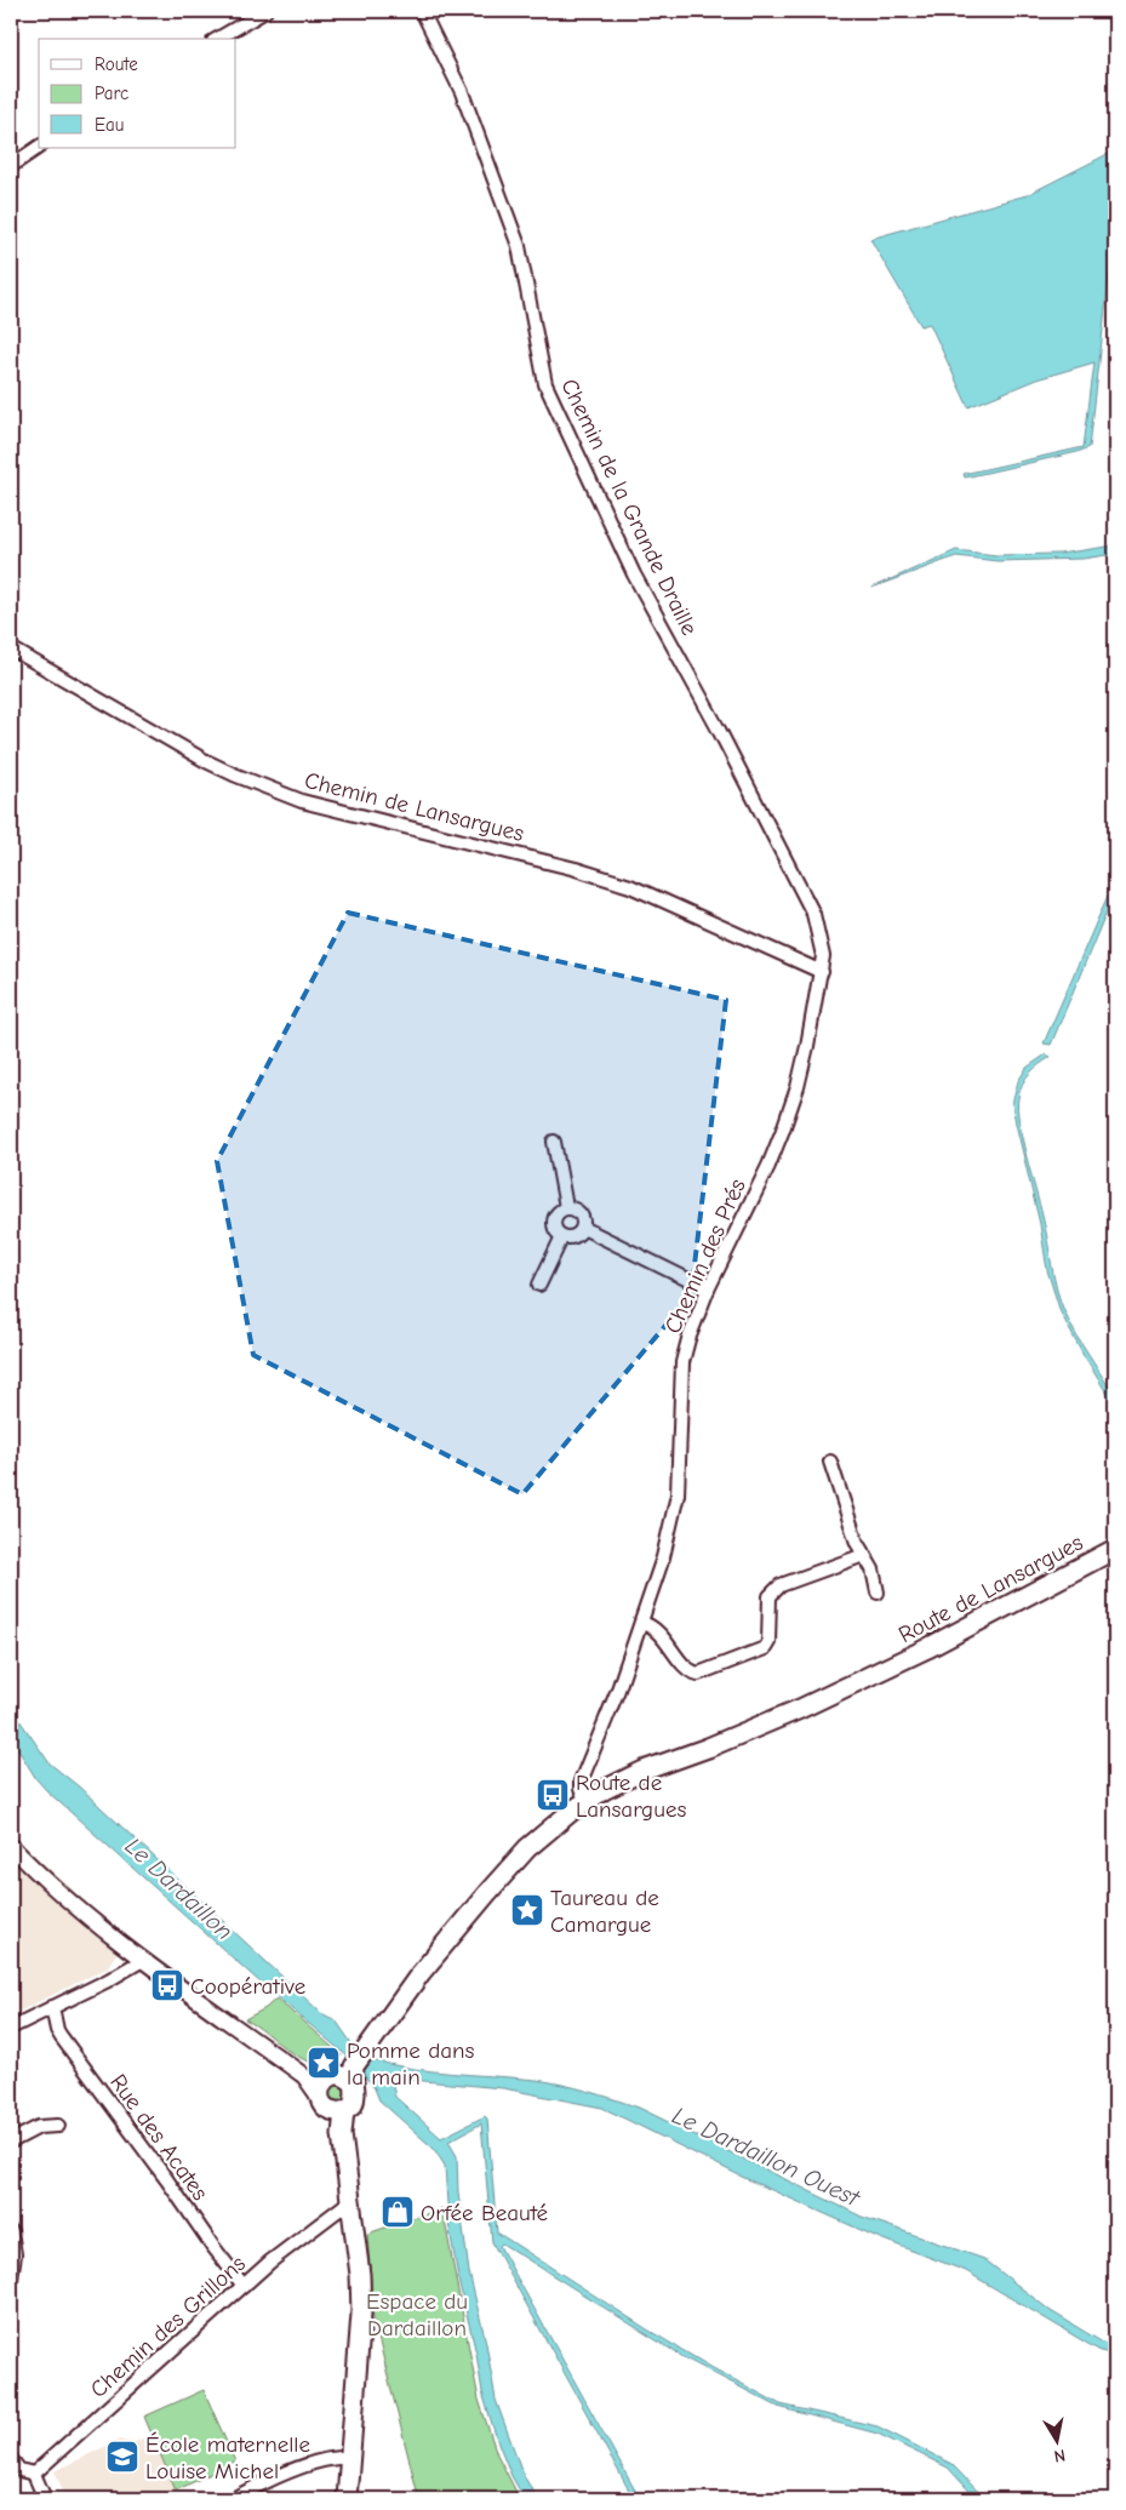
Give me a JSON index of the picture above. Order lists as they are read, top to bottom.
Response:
{
  "streets": {
    "main road": ["Route de Lansargues"],
    "street": [
      "Chemin de la Grande Draille",
      "Chemin de Lansargues",
      "Chemin des Prés",
      "Rue des Acates",
      "Chemin des Grillons"
    ]
  },
  "crossings": [
    ["Chemin de la Grande Draille", "Chemin de Lansargues"],
    ["Chemin de la Grande Draille", "Chemin des Prés"],
    ["Chemin de Lansargues", "Chemin des Prés"],
    ["Chemin des Prés", "Route de Lansargues"],
    ["Rue des Acates", "Chemin des Grillons"]
  ],
  "water": ["Le Dardaillon", "Le Dardaillon Ouest"],
  "parks": ["Espace du Dardaillon"],
  "places": {
    "bus stop": ["Route de Lansargues", "Coopérative"],
    "place": ["Taureau de Camargue", "Pomme dans la main"],
    "shop": ["Orfée Beauté"],
    "school or university": ["École maternelle Louise Michel"]
  },
  "legend": ["Route", "Parc", "Eau"],
  "north": "bottom"
}
